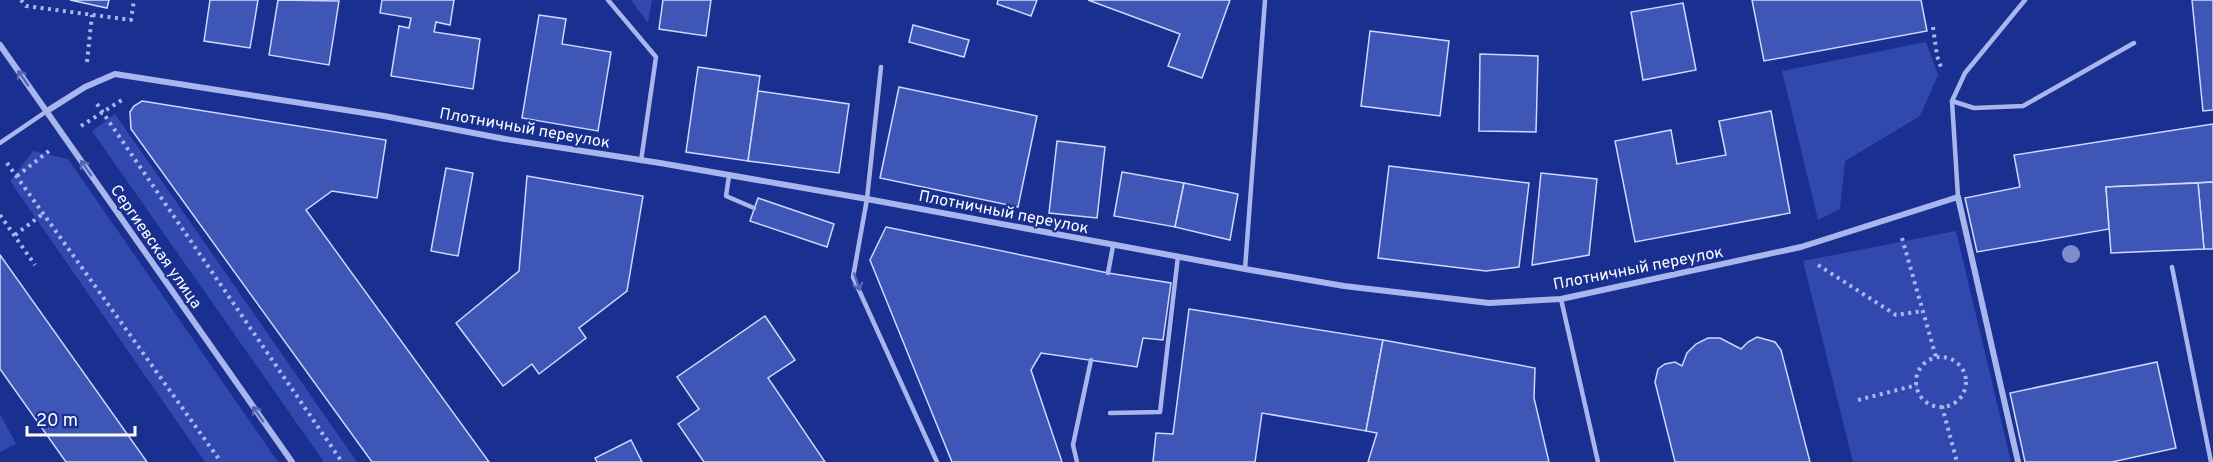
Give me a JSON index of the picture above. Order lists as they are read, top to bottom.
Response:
{
  "streets": {
    "street": ["Плотничный переулок", "Сергиевская улица"]
  },
  "crossings": [
    ["Плотничный переулок", "Сергиевская улица"]
  ],
  "one_way": ["Сергиевская улица"],
  "scale_bar": "20 m"
}
